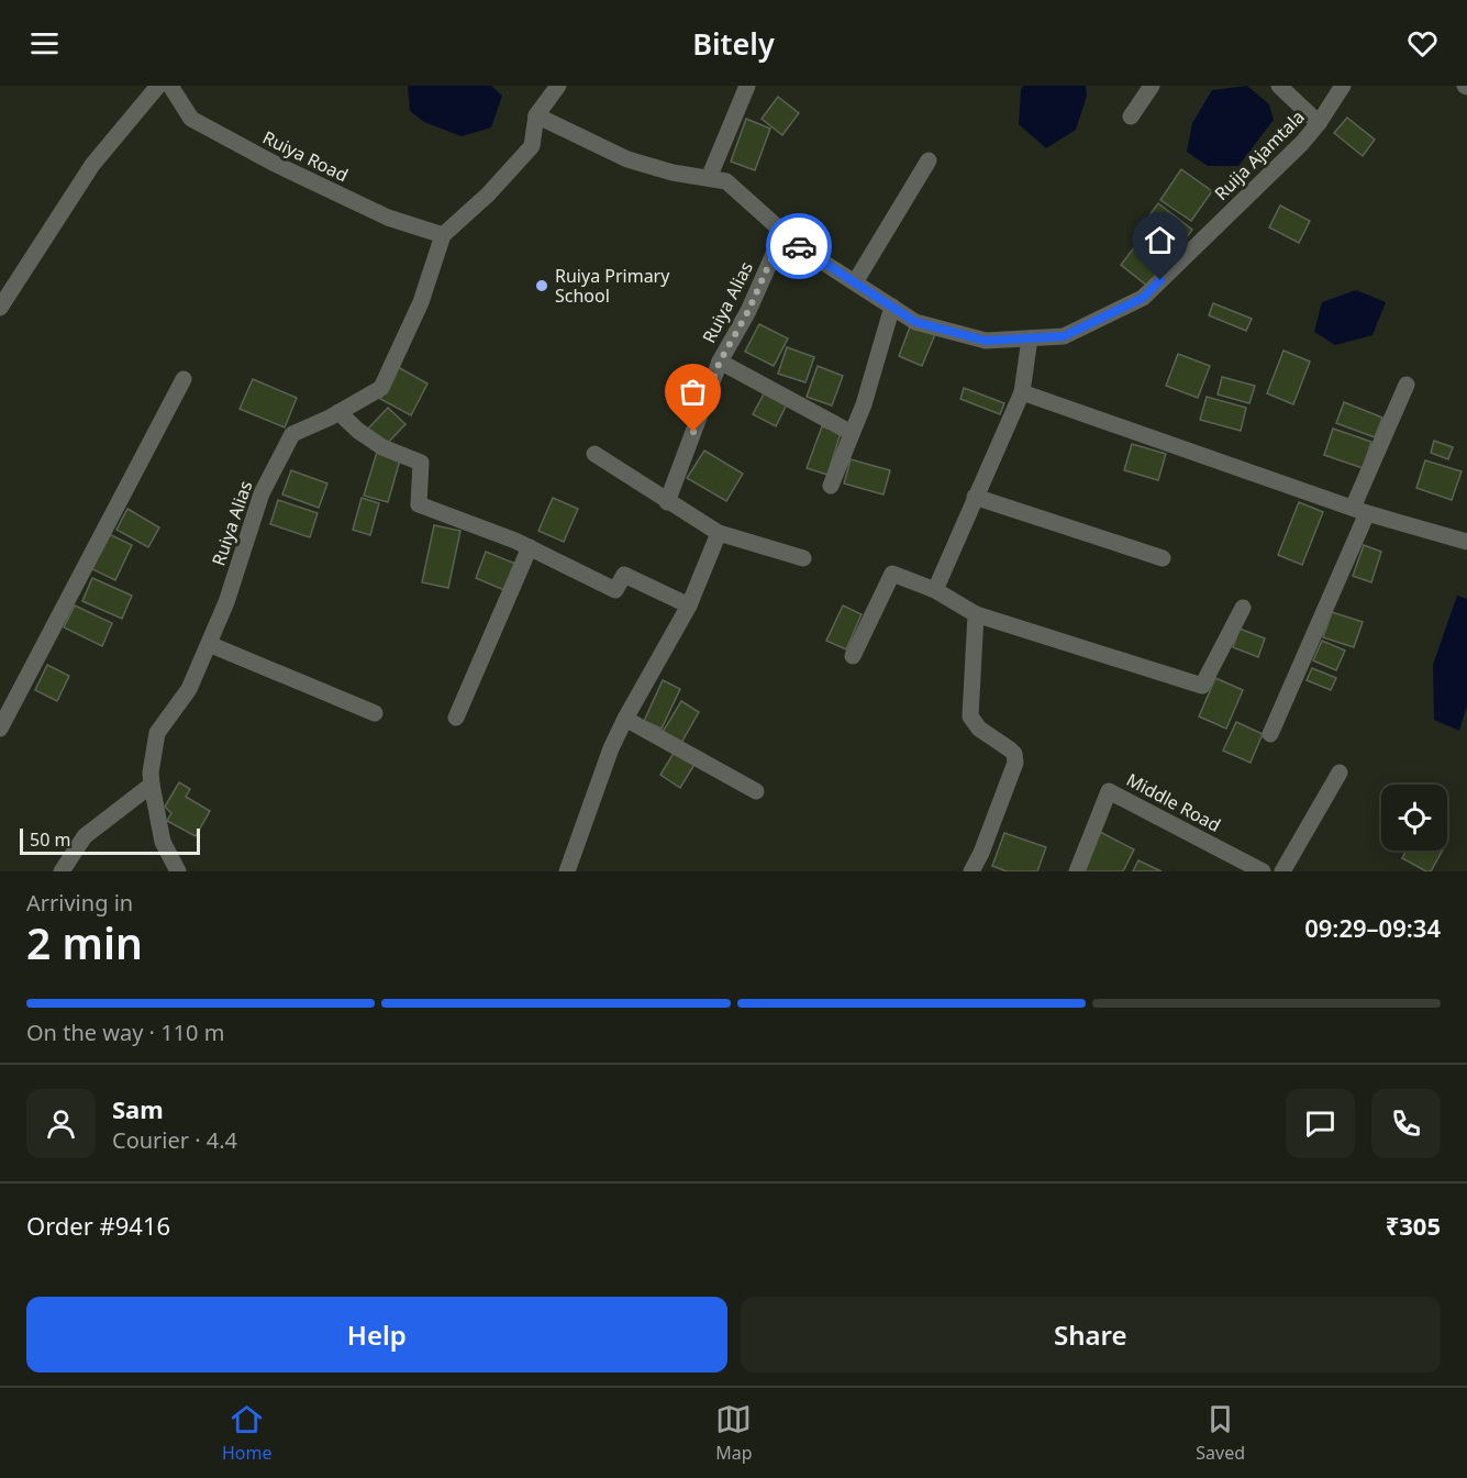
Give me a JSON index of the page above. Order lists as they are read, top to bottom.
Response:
{
  "streets": {
    "street": [
      "Ruija Ajamtala",
      "Ruiya Road",
      "Ruiya Alias",
      "Middle Road"
    ]
  },
  "crossings": [
    ["Ruija Ajamtala", "Ruiya Alias"],
    ["Ruiya Road", "Ruiya Alias"]
  ],
  "places": ["Ruiya Primary School"],
  "scale_bar": "50 m",
  "page": {
    "header": "Bitely",
    "scale": "50 m",
    "heading": ["2 min", "Arriving in", "09:29–09:34"],
    "panel": [
      "Sam",
      "Courier · 4.4",
      "Order #9416",
      "₹305"
    ],
    "bar": "On the way · 110 m",
    "buttons": ["Help", "Share"],
    "tabs": ["Home", "Map", "Saved"]
  }
}
